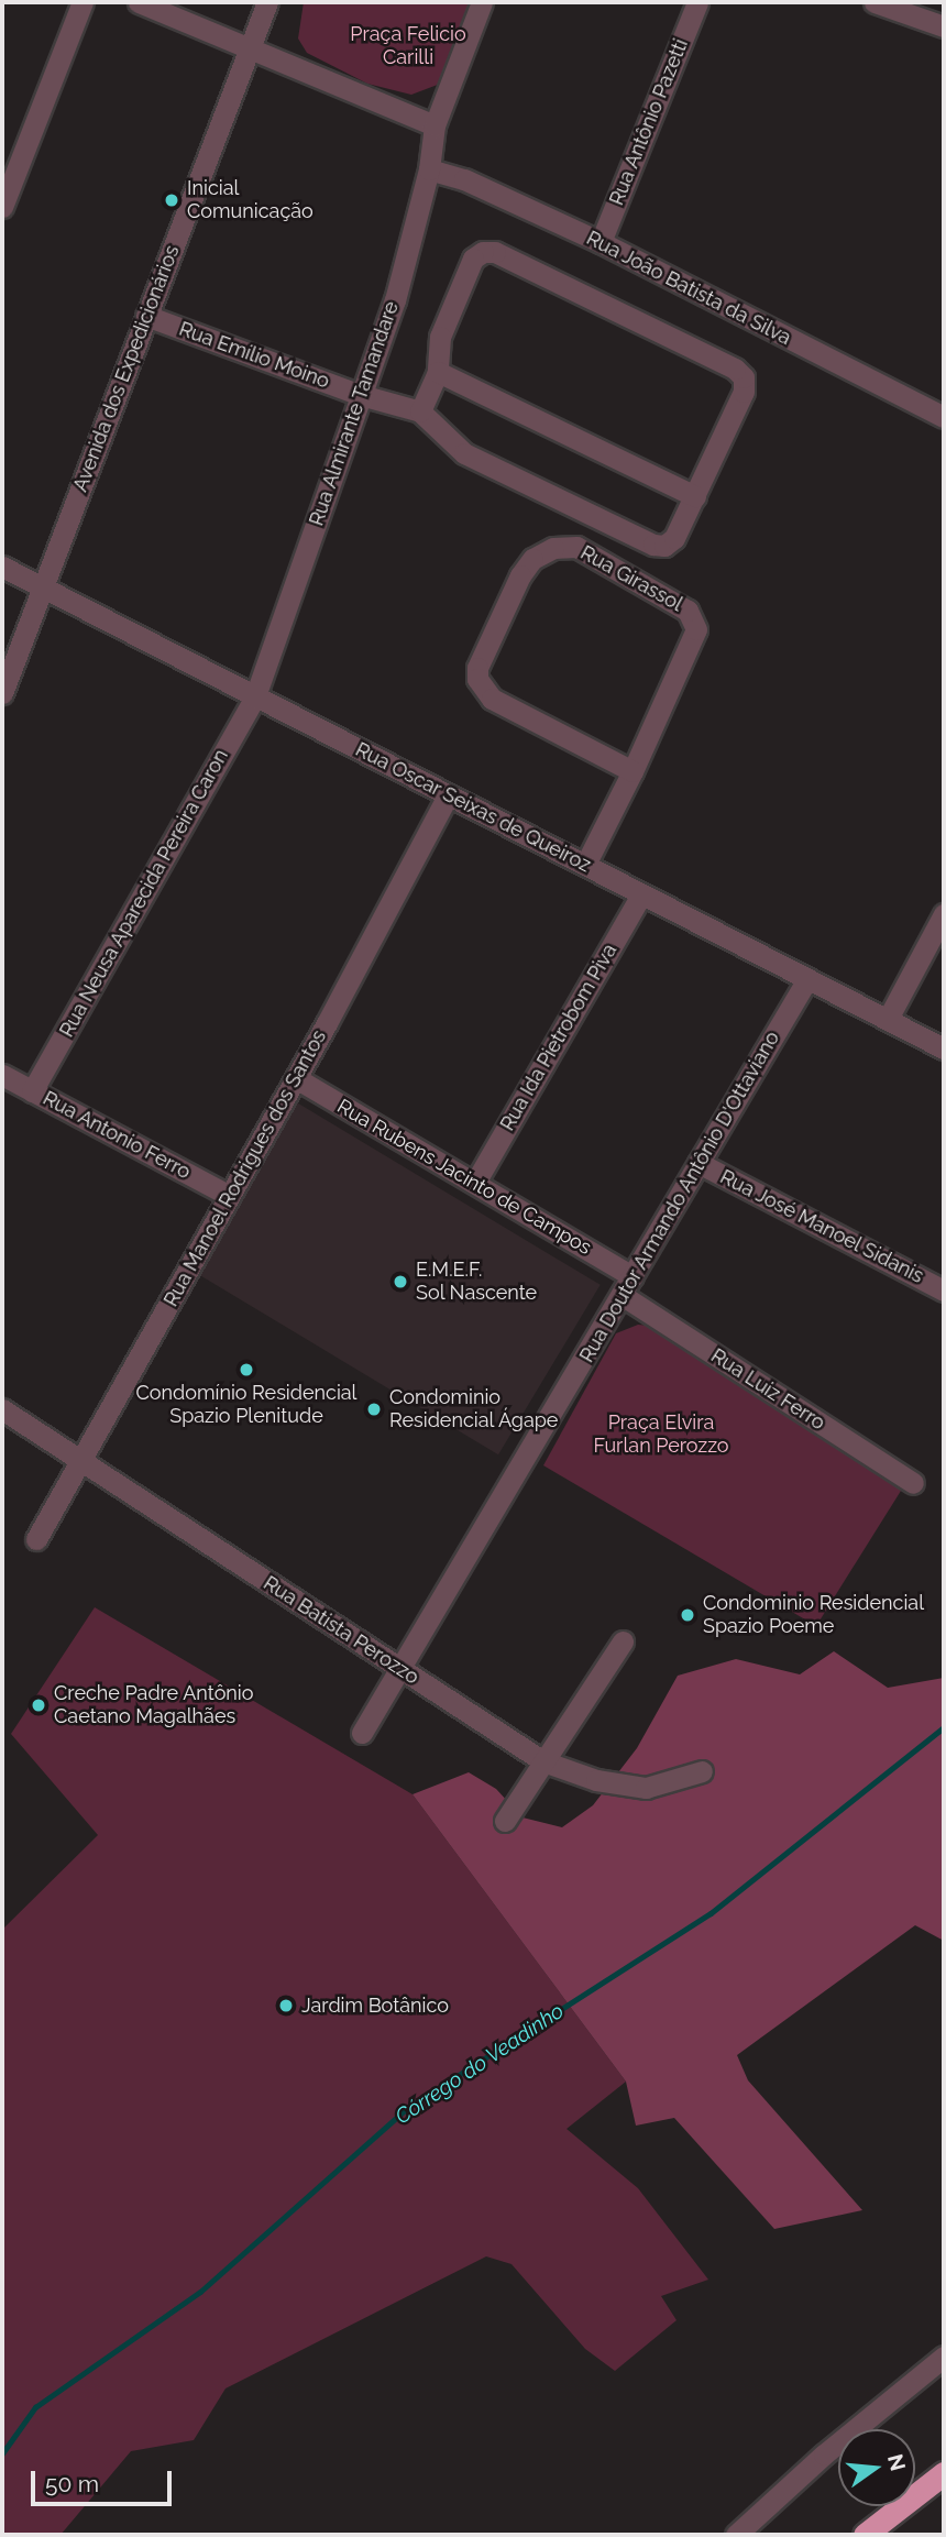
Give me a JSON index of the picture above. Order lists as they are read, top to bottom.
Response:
{
  "streets": {
    "street": [
      "Rua Antônio Pazetti",
      "Rua João Batista da Silva",
      "Rua Emílio Moino",
      "Avenida dos Expedicionários",
      "Rua Almirante Tamandare",
      "Rua Girassol",
      "Rua Oscar Seixas de Queiroz",
      "Rua Neusa Aparecida Pereira Caron",
      "Rua Ida Pietrobom Piva",
      "Rua Antonio Ferro",
      "Rua Manoel Rodrigues dos Santos",
      "Rua Rubens Jacinto de Campos",
      "Rua Doutor Armando Antônio D'Ottaviano",
      "Rua José Manoel Sidanis",
      "Rua Luiz Ferro",
      "Rua Batista Perozzo"
    ]
  },
  "crossings": [
    ["Rua Antônio Pazetti", "Rua João Batista da Silva"],
    ["Rua João Batista da Silva", "Rua Almirante Tamandare"],
    ["Rua Emílio Moino", "Avenida dos Expedicionários"],
    ["Rua Emílio Moino", "Rua Almirante Tamandare"],
    ["Avenida dos Expedicionários", "Rua Oscar Seixas de Queiroz"],
    ["Rua Almirante Tamandare", "Rua Oscar Seixas de Queiroz"],
    ["Rua Almirante Tamandare", "Rua Neusa Aparecida Pereira Caron"],
    ["Rua Girassol", "Rua Oscar Seixas de Queiroz"],
    ["Rua Oscar Seixas de Queiroz", "Rua Neusa Aparecida Pereira Caron"],
    ["Rua Oscar Seixas de Queiroz", "Rua Ida Pietrobom Piva"],
    ["Rua Oscar Seixas de Queiroz", "Rua Manoel Rodrigues dos Santos"],
    ["Rua Oscar Seixas de Queiroz", "Rua Doutor Armando Antônio D'Ottaviano"],
    ["Rua Neusa Aparecida Pereira Caron", "Rua Antonio Ferro"],
    ["Rua Ida Pietrobom Piva", "Rua Rubens Jacinto de Campos"],
    ["Rua Antonio Ferro", "Rua Manoel Rodrigues dos Santos"],
    ["Rua Manoel Rodrigues dos Santos", "Rua Rubens Jacinto de Campos"],
    ["Rua Manoel Rodrigues dos Santos", "Rua Batista Perozzo"],
    ["Rua Rubens Jacinto de Campos", "Rua Doutor Armando Antônio D'Ottaviano"],
    ["Rua Rubens Jacinto de Campos", "Rua Luiz Ferro"],
    ["Rua Doutor Armando Antônio D'Ottaviano", "Rua José Manoel Sidanis"],
    ["Rua Doutor Armando Antônio D'Ottaviano", "Rua Luiz Ferro"],
    ["Rua Doutor Armando Antônio D'Ottaviano", "Rua Batista Perozzo"]
  ],
  "water": ["Córrego do Veadinho"],
  "parks": ["Praça Felicio Carilli", "Praça Elvira Furlan Perozzo"],
  "places": [
    "Inicial Comunicação",
    "E.M.E.F. Sol Nascente",
    "Condomínio Residencial Spazio Plenitude",
    "Condominio Residencial Ágape",
    "Condominio Residencial Spazio Poeme",
    "Creche Padre Antônio Caetano Magalhães",
    "Jardim Botânico"
  ],
  "scale_bar": "50 m",
  "north": "right"
}
